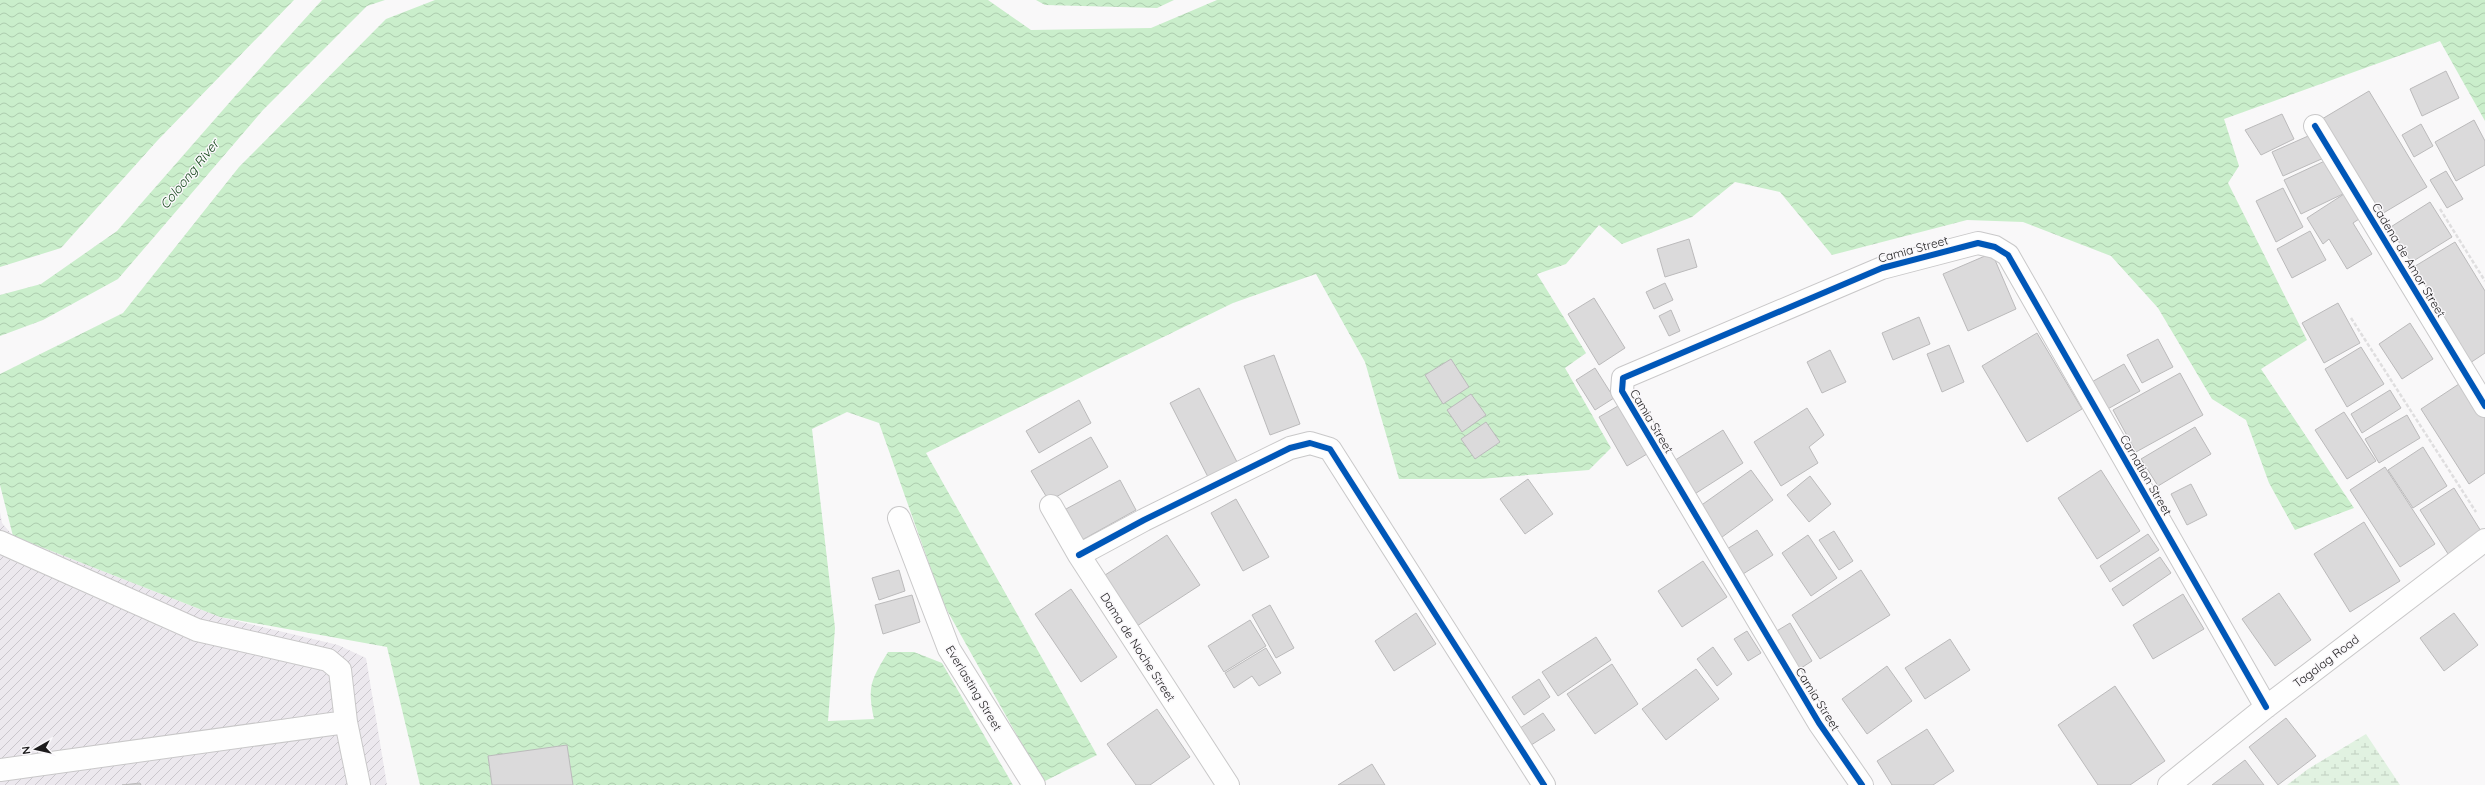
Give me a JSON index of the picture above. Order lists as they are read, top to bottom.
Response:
{
  "streets": {
    "street": [
      "Camia Street",
      "Cadena de Amor Street",
      "Carnation Street",
      "Dama de Noche Street",
      "Tagalag Road",
      "Everlasting Street"
    ]
  },
  "crossings": [
    ["Camia Street", "Carnation Street"],
    ["Carnation Street", "Tagalag Road"]
  ],
  "water": ["Coloong River"],
  "north": "left"
}
